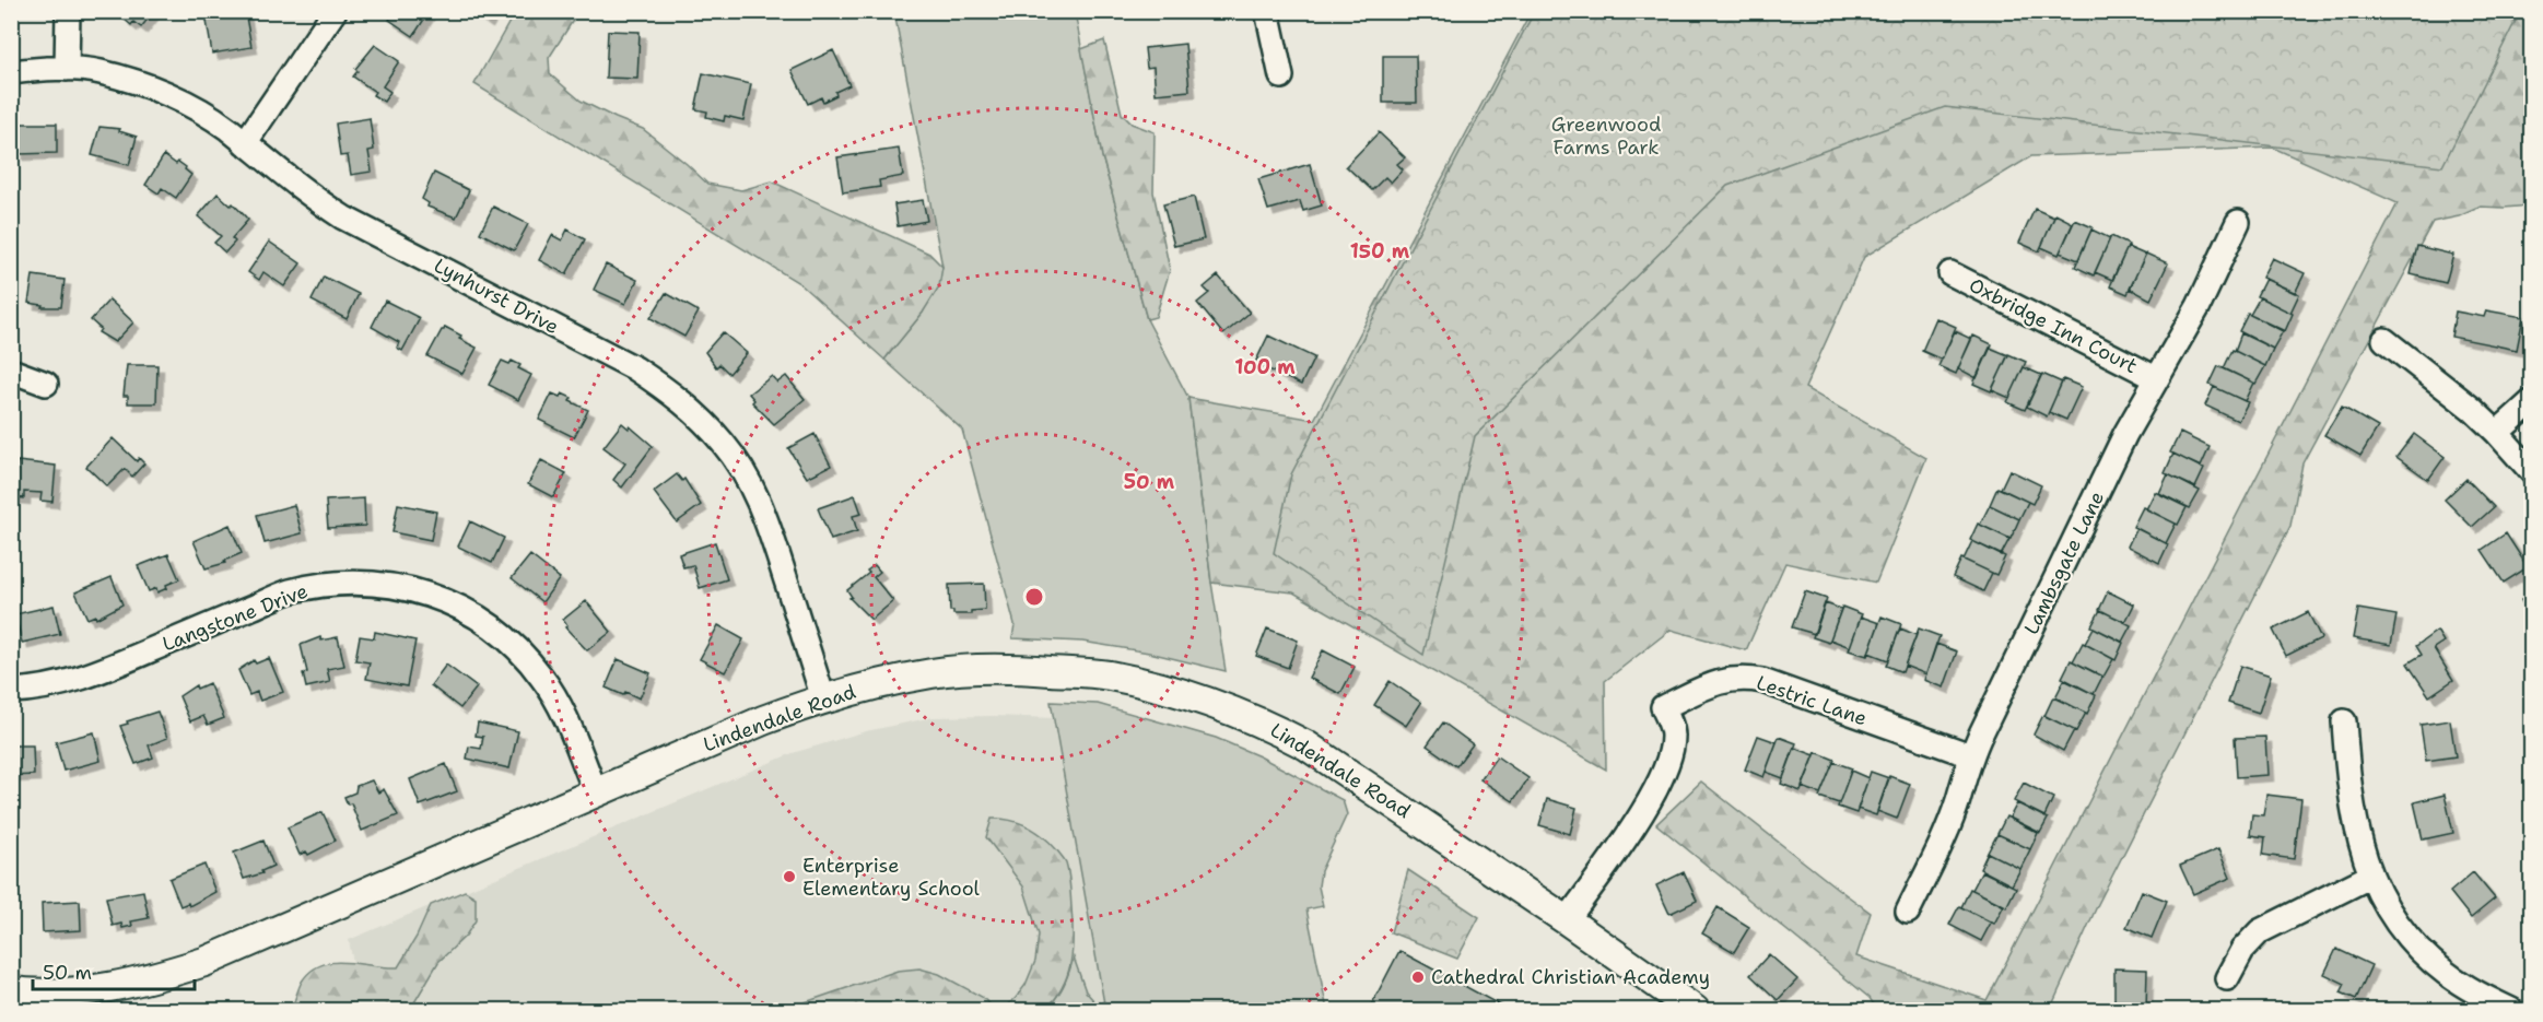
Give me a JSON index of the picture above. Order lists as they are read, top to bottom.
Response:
{
  "streets": {
    "street": [
      "Lynhurst Drive",
      "Oxbridge Inn Court",
      "Lambsgate Lane",
      "Langstone Drive",
      "Lestric Lane",
      "Lindendale Road"
    ]
  },
  "crossings": [
    ["Lynhurst Drive", "Lindendale Road"],
    ["Oxbridge Inn Court", "Lambsgate Lane"],
    ["Lambsgate Lane", "Lestric Lane"],
    ["Langstone Drive", "Lindendale Road"],
    ["Lestric Lane", "Lindendale Road"]
  ],
  "parks": ["Greenwood Farms Park"],
  "places": ["Enterprise Elementary School", "Cathedral Christian Academy"],
  "scale_bar": "50 m",
  "rings": ["150 m", "100 m", "50 m"]
}
